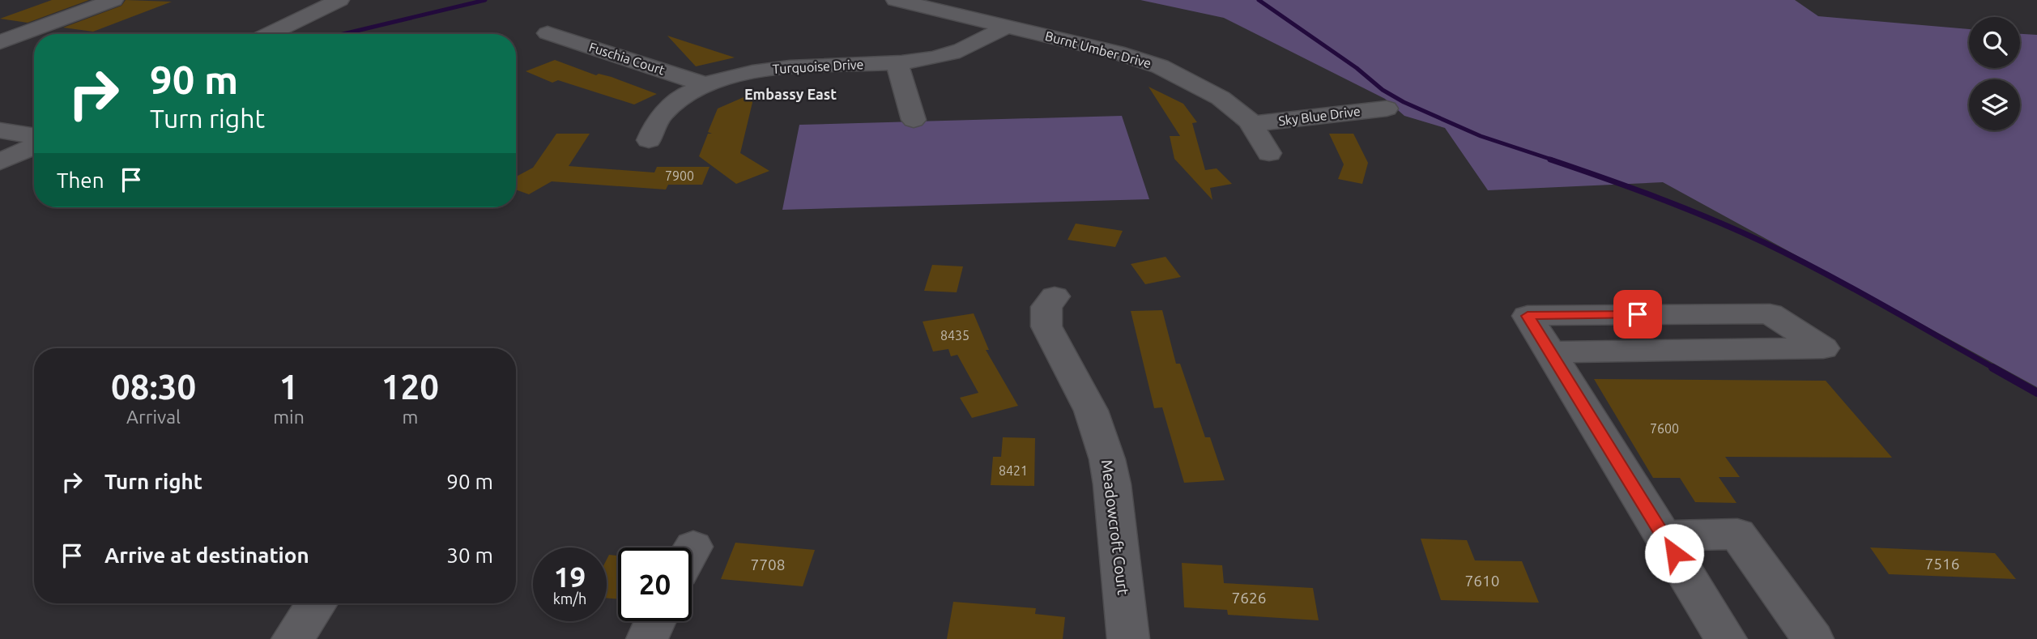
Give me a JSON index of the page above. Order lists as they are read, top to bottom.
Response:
{
  "streets": {
    "street": [
      "Burnt Umber Drive",
      "Fuschia Court",
      "Turquoise Drive",
      "Sky Blue Drive",
      "Meadowcroft Court"
    ]
  },
  "crossings": [
    ["Burnt Umber Drive", "Turquoise Drive"],
    ["Burnt Umber Drive", "Sky Blue Drive"],
    ["Fuschia Court", "Turquoise Drive"]
  ],
  "districts": ["Embassy East"],
  "house_numbers": [
    "7900",
    "8435",
    "7600",
    "8421",
    "7516",
    "7708",
    "7610",
    "7626"
  ],
  "page": {
    "turn": ["90 m", "Turn right"],
    "then": "Then",
    "eta": [
      "08:30",
      "Arrival",
      "1",
      "min",
      "120",
      "m"
    ],
    "list": [
      {
        "name": "Turn right",
        "value": "90 m"
      },
      {
        "name": "Arrive at destination",
        "value": "30 m"
      }
    ],
    "speed": "19 km/h",
    "limit": "20"
  }
}
